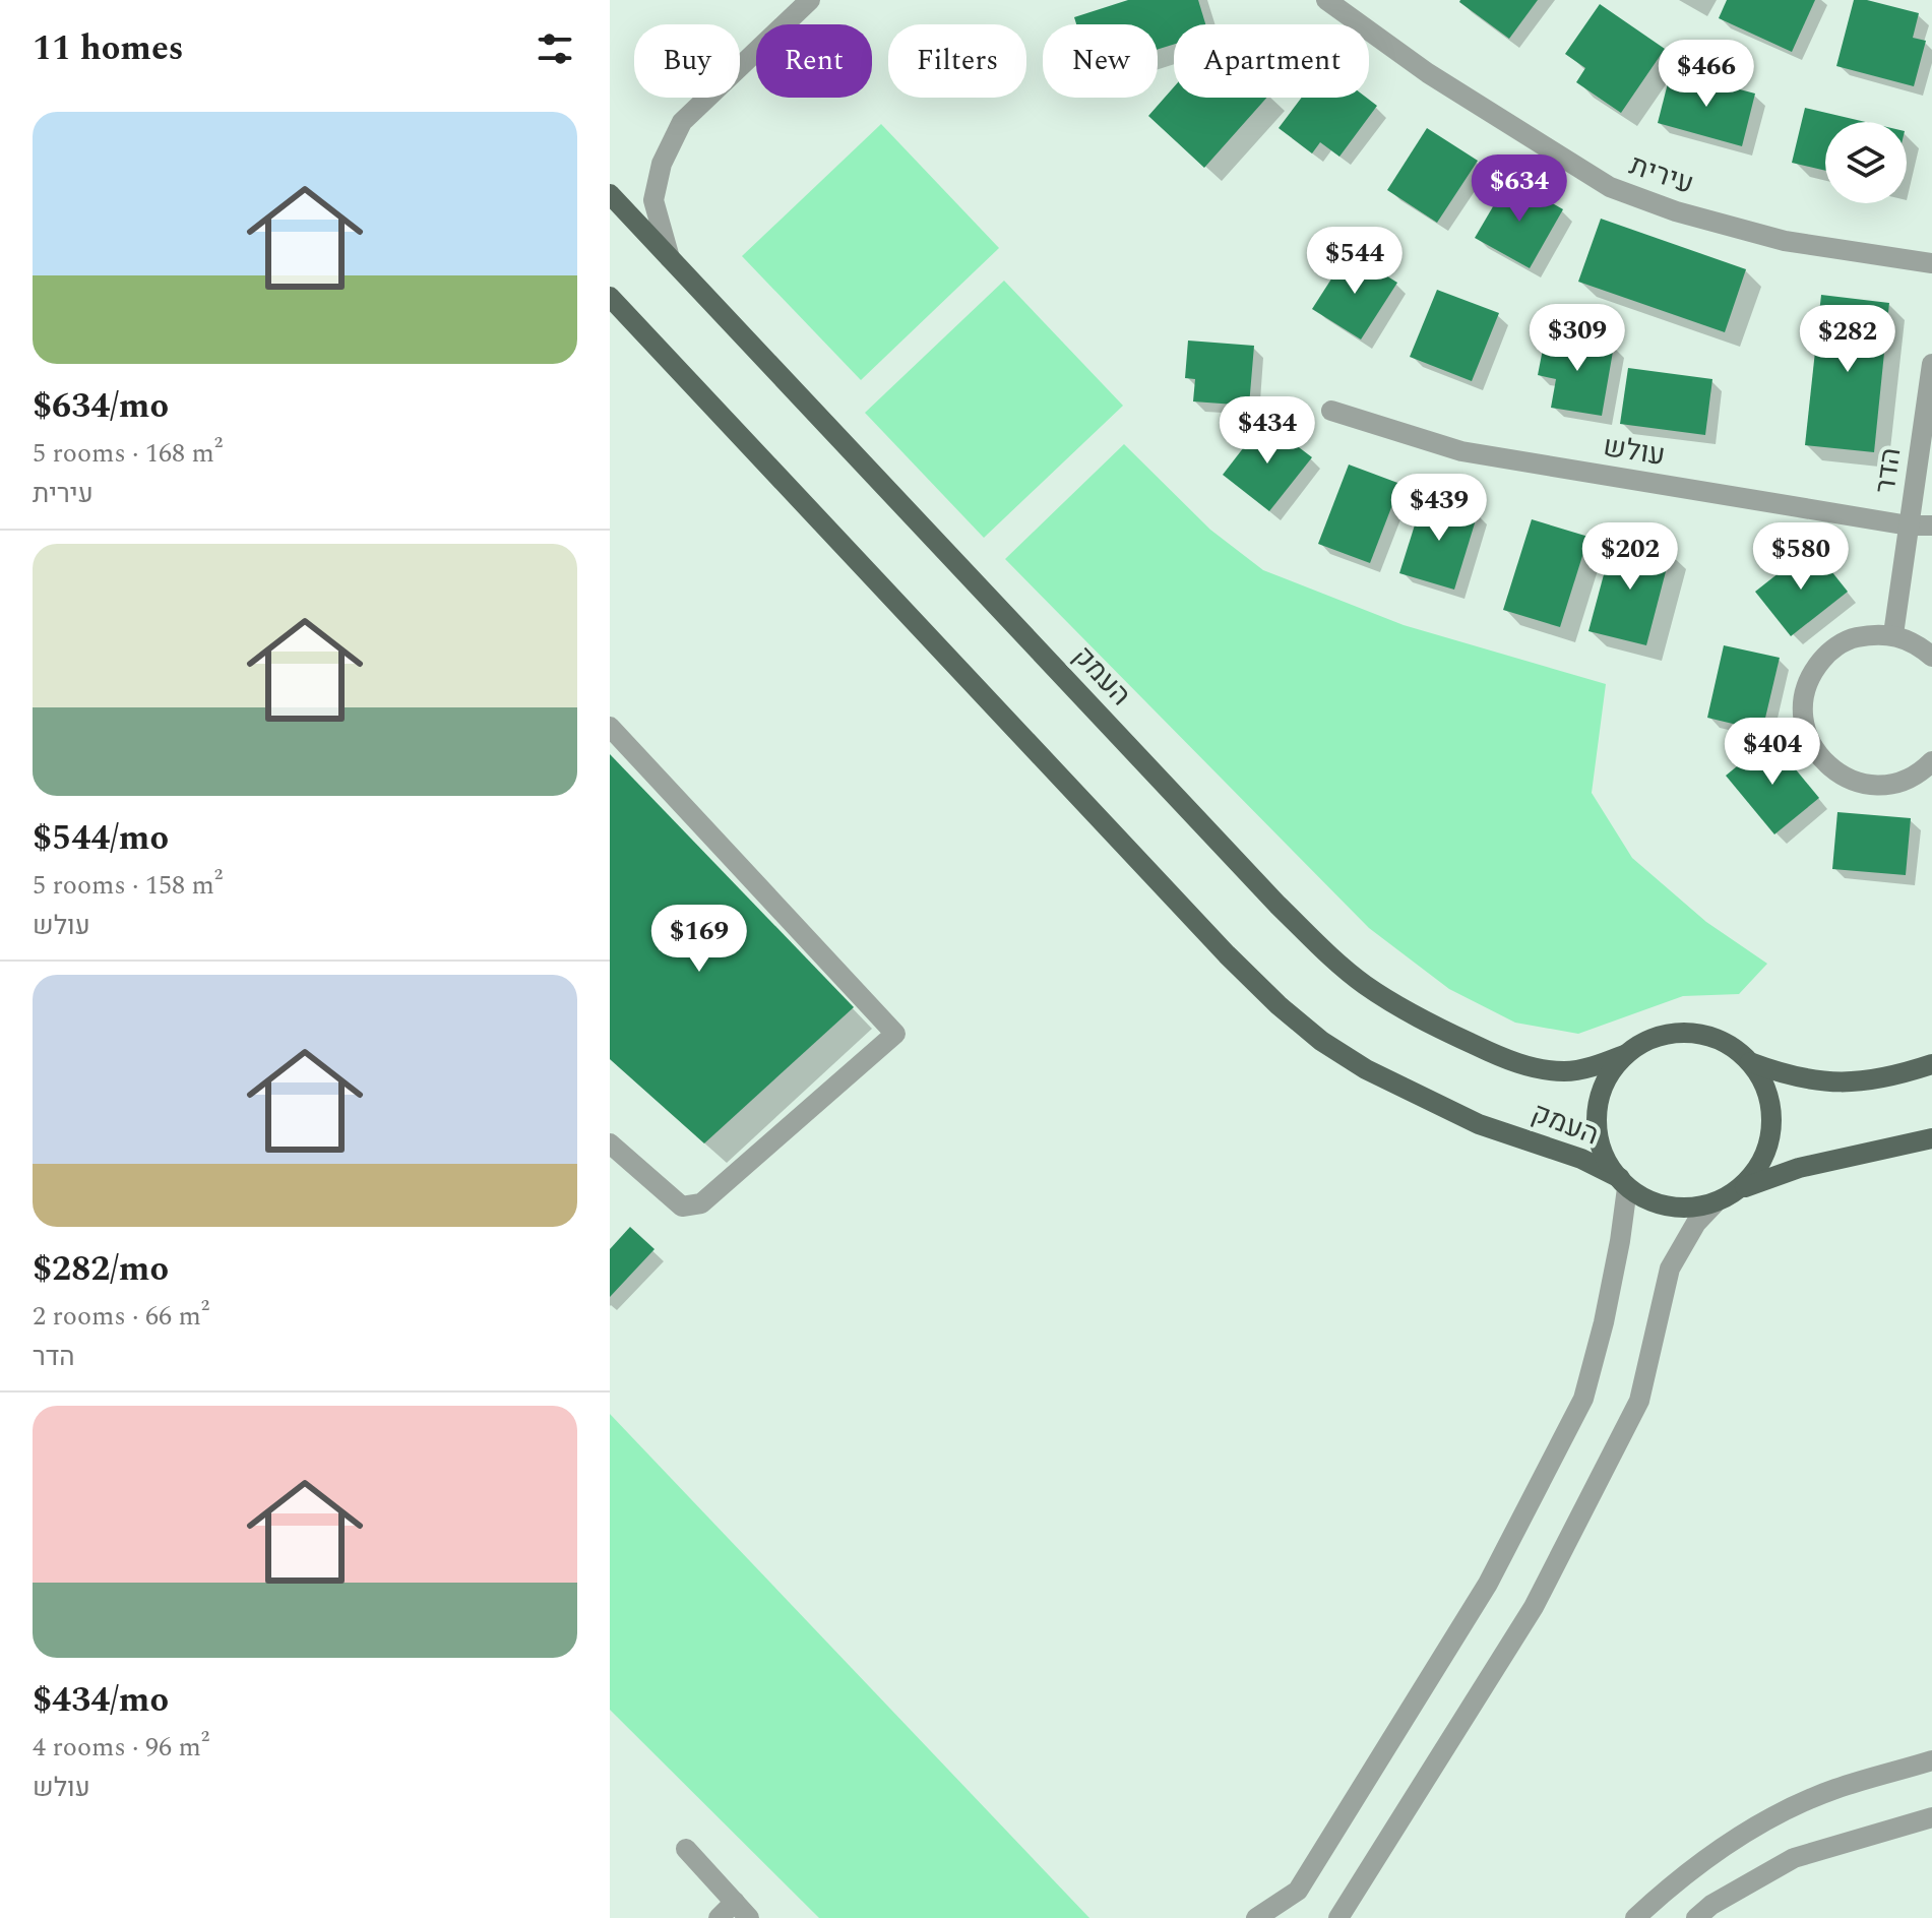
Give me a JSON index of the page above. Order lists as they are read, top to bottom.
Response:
{
  "streets": {
    "main road": ["העמק"],
    "street": ["עירית", "עולש", "הדר"]
  },
  "crossings": [
    ["עולש", "הדר"]
  ],
  "page": {
    "heading": "11 homes",
    "chip": [
      "Buy",
      "Rent",
      "Filters",
      "New",
      "Apartment"
    ],
    "price": [
      "$466",
      "$634",
      "$544",
      "$309",
      "$282",
      "$434",
      "$439",
      "$202",
      "$580",
      "$404",
      "$169"
    ],
    "list": [
      {
        "name": "$634/mo",
        "note": "5 rooms · 168 m² · עירית"
      },
      {
        "name": "$544/mo",
        "note": "5 rooms · 158 m² · עולש"
      },
      {
        "name": "$282/mo",
        "note": "2 rooms · 66 m² · הדר"
      },
      {
        "name": "$434/mo",
        "note": "4 rooms · 96 m² · עולש"
      }
    ]
  }
}
